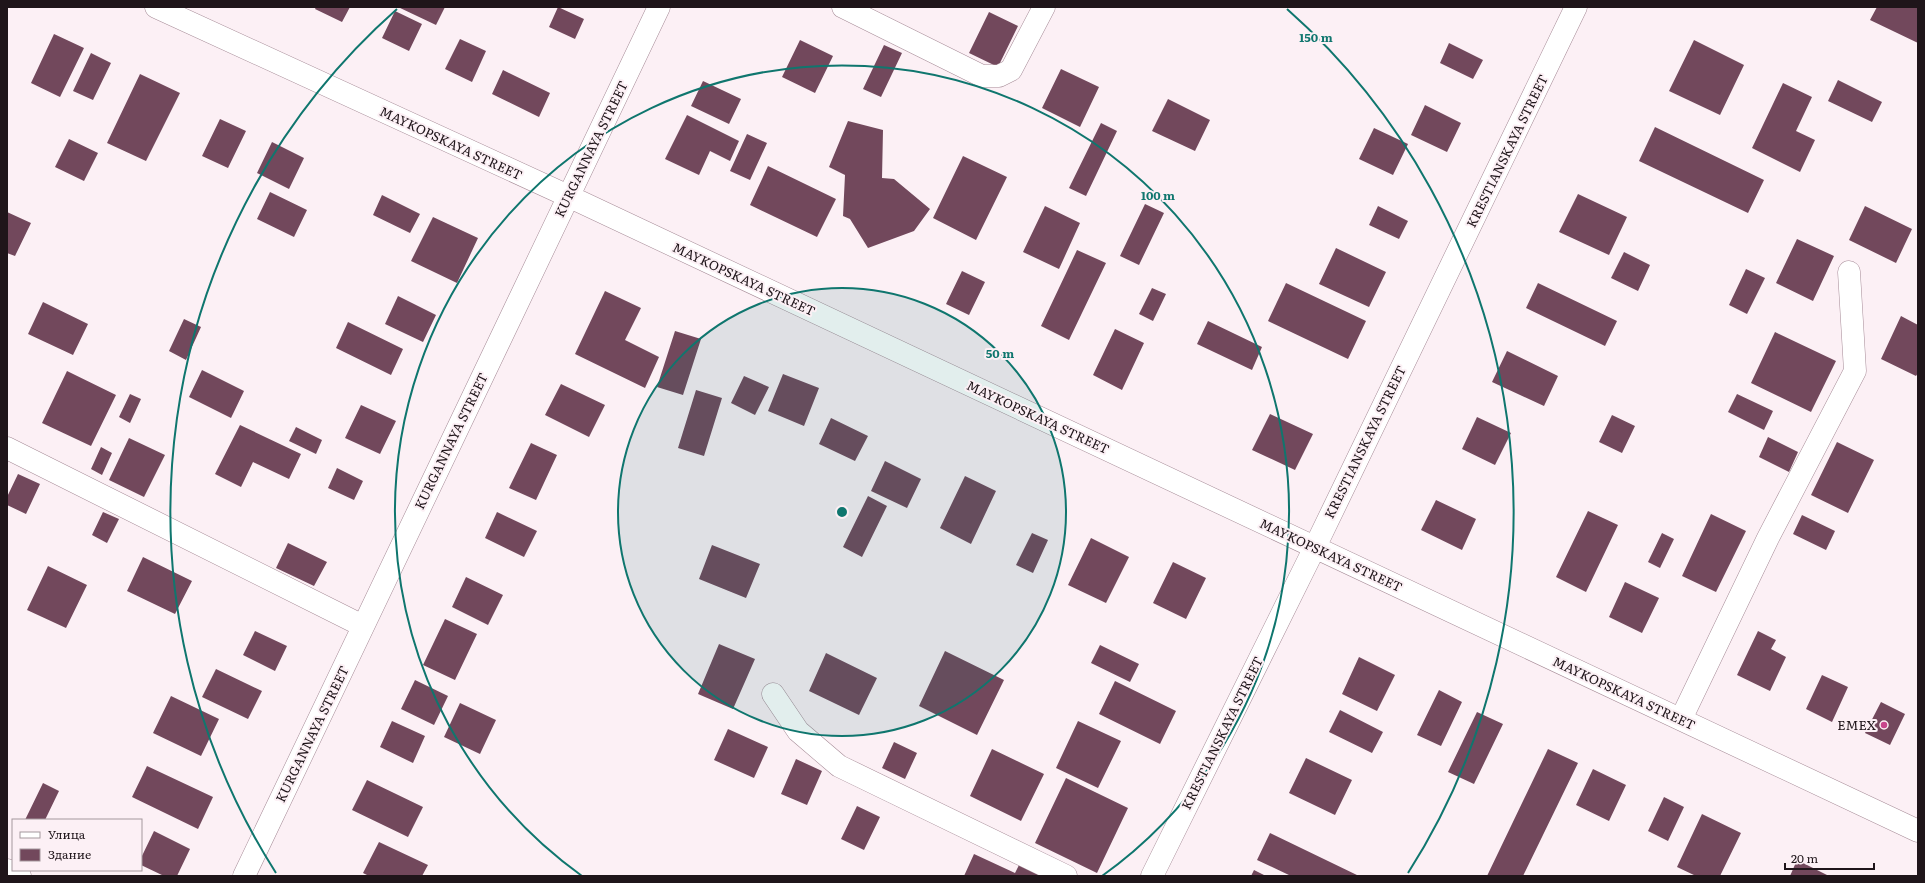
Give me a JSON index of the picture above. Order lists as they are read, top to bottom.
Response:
{
  "streets": {
    "street": ["MAYKOPSKAYA STREET", "KURGANNAYA STREET", "KRESTIANSKAYA STREET"]
  },
  "crossings": [
    ["MAYKOPSKAYA STREET", "KURGANNAYA STREET"],
    ["MAYKOPSKAYA STREET", "KRESTIANSKAYA STREET"]
  ],
  "places": ["EMEX"],
  "legend": ["Улица", "Здание"],
  "scale_bar": "20 m",
  "rings": ["150 m", "100 m", "50 m"]
}
